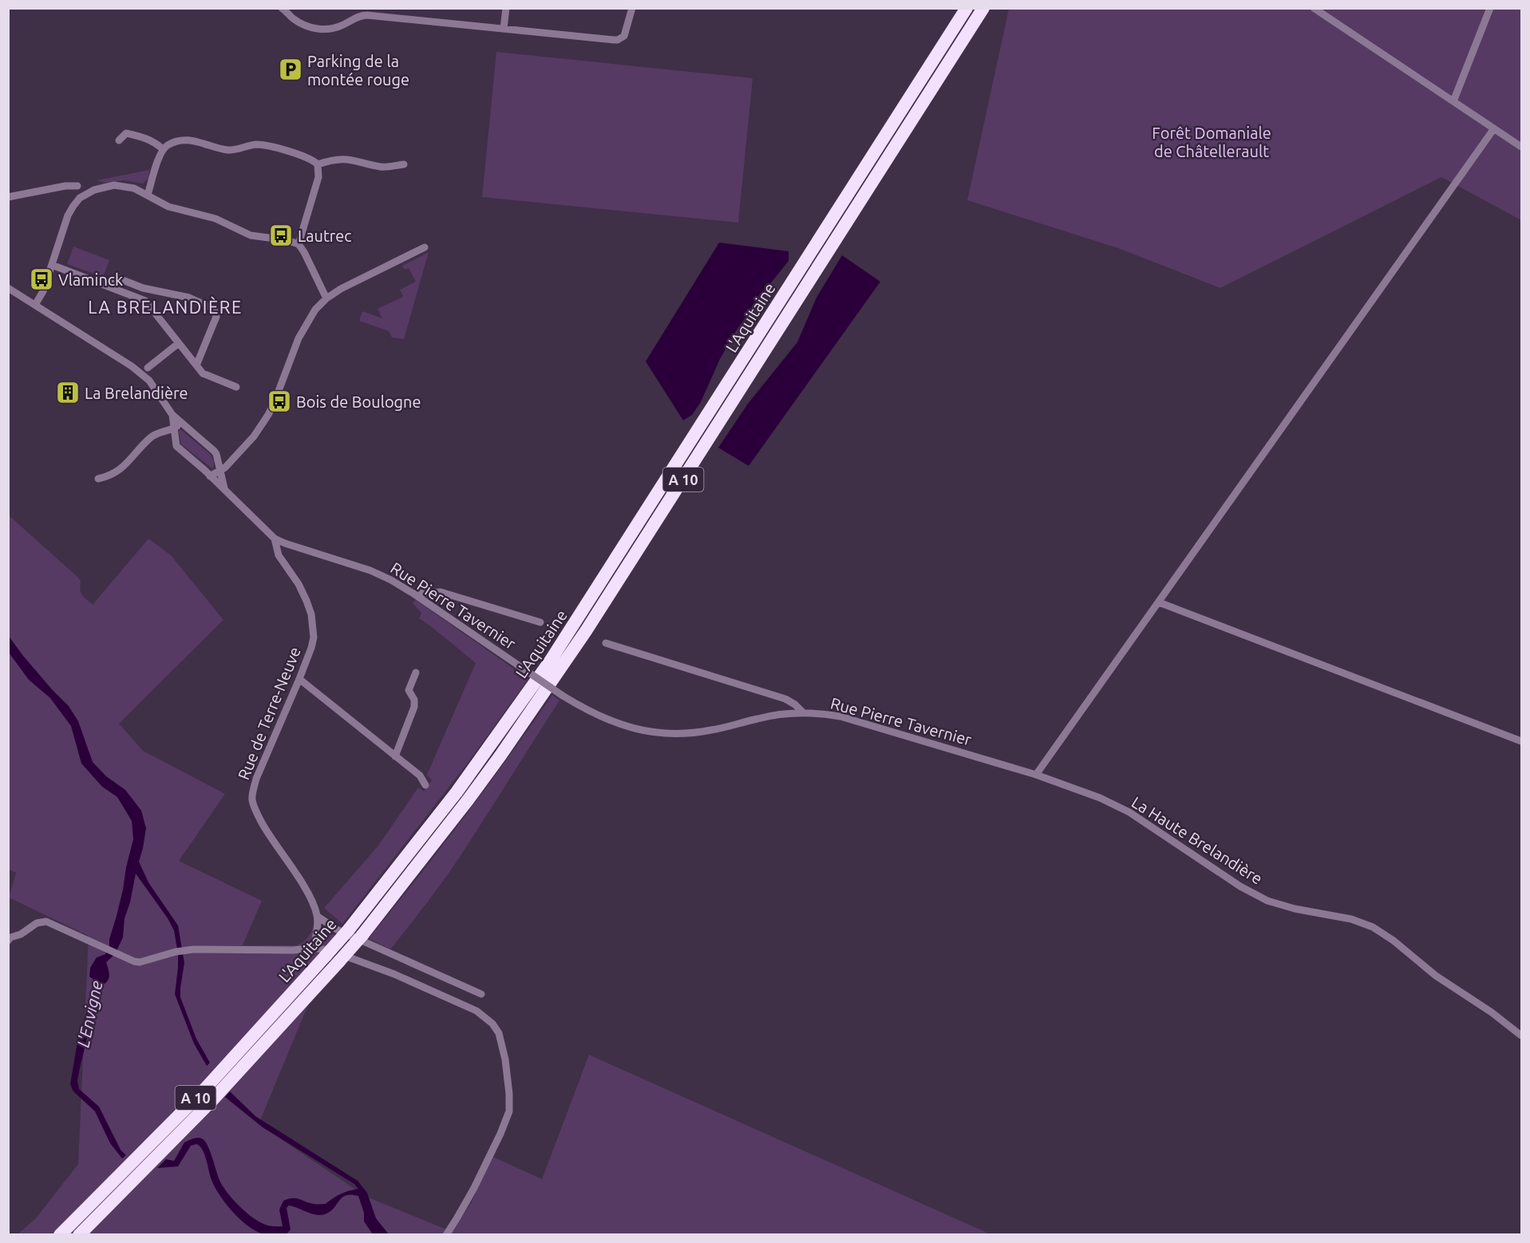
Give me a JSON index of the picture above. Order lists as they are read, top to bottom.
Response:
{
  "streets": {
    "highway": ["L'Aquitaine", "A 10"],
    "street": ["Rue Pierre Tavernier", "Rue de Terre-Neuve", "La Haute Brelandière"]
  },
  "crossings": [
    ["Rue Pierre Tavernier", "Rue de Terre-Neuve"],
    ["Rue Pierre Tavernier", "La Haute Brelandière"]
  ],
  "districts": ["LA BRELANDIÈRE"],
  "water": ["L'Envigne"],
  "parks": ["Forêt Domaniale de Châtellerault"],
  "places": {
    "parking": ["Parking de la montée rouge"],
    "bus stop": ["Lautrec", "Vlaminck", "Bois de Boulogne"],
    "building": ["La Brelandière"]
  }
}
